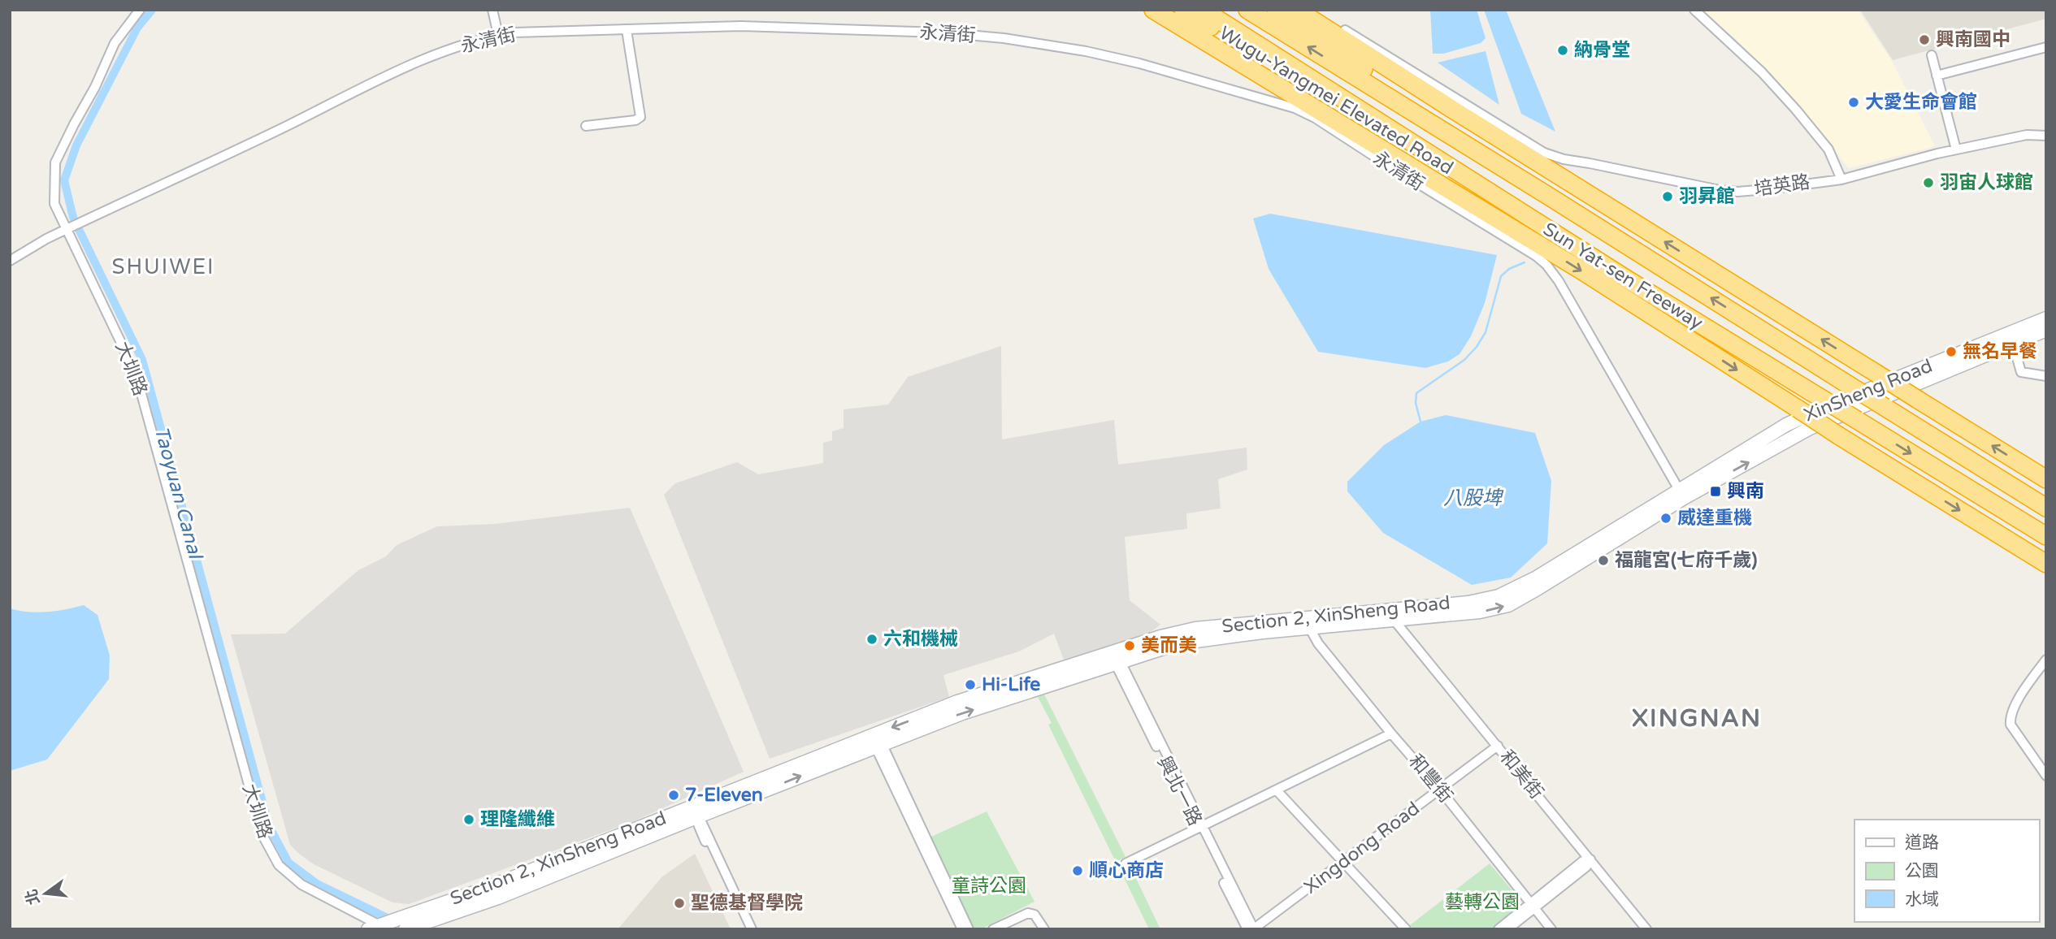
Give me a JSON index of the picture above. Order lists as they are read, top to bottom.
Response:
{
  "streets": {
    "highway": ["Wugu-Yangmei Elevated Road", "Sun Yat-sen Freeway"],
    "main road": ["XinSheng Road", "Section 2, XinSheng Road"],
    "street": [
      "永清街",
      "培英路",
      "大圳路",
      "和美街",
      "和豐街",
      "興北一路",
      "Xingdong Road"
    ]
  },
  "crossings": [
    ["永清街", "大圳路"],
    ["永清街", "Section 2, XinSheng Road"],
    ["Wugu-Yangmei Elevated Road", "Sun Yat-sen Freeway"],
    ["大圳路", "Section 2, XinSheng Road"],
    ["XinSheng Road", "Section 2, XinSheng Road"],
    ["Section 2, XinSheng Road", "興北一路"],
    ["和美街", "Xingdong Road"],
    ["和豐街", "Xingdong Road"]
  ],
  "districts": ["SHUIWEI", "XINGNAN"],
  "water": ["Taoyuan Canal", "八股埤"],
  "parks": ["童詩公園", "藝轉公園"],
  "places": {
    "other": [
      "興南國中",
      "納骨堂",
      "大愛生命會館",
      "羽宙人球館",
      "羽昇館",
      "無名早餐",
      "威達重機",
      "福龍宮(七府千歲)",
      "六和機械",
      "美而美",
      "Hi-Life",
      "7-Eleven",
      "理隆纖維",
      "順心商店",
      "聖德基督學院"
    ],
    "transit": ["興南"]
  },
  "legend": ["道路", "公園", "水域"],
  "north": "left"
}
